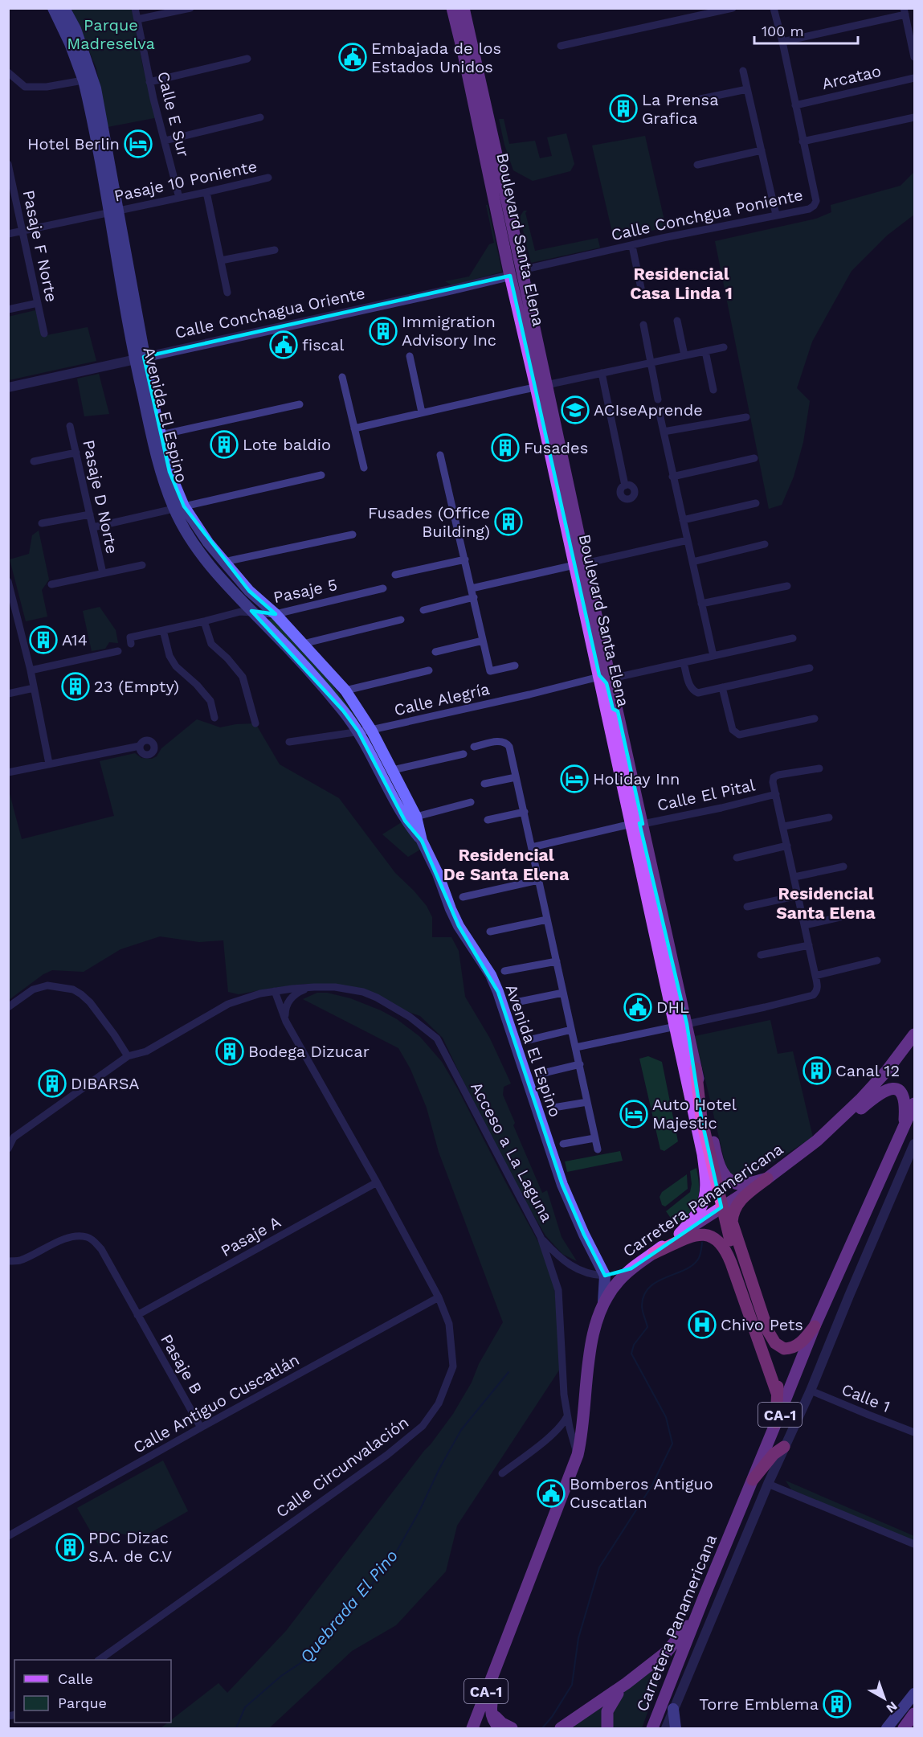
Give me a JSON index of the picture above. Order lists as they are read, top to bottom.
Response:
{
  "streets": {
    "main road": [
      "Boulevard Santa Elena",
      "Avenida El Espino",
      "Carretera Panamericana",
      "CA-1"
    ],
    "street": [
      "Arcatao",
      "Calle E Sur",
      "Pasaje 10 Poniente",
      "Calle Conchgua Poniente",
      "Pasaje F Norte",
      "Calle Conchagua Oriente",
      "Pasaje D Norte",
      "Pasaje 5",
      "Calle Alegría",
      "Calle El Pital",
      "Acceso a La Laguna",
      "Pasaje A",
      "Pasaje B",
      "Calle 1",
      "Calle Antiguo Cuscatlán",
      "Calle Circunvalación"
    ]
  },
  "crossings": [
    ["Arcatao", "Calle Conchgua Poniente"],
    ["Calle E Sur", "Pasaje 10 Poniente"],
    ["Pasaje 10 Poniente", "Pasaje F Norte"],
    ["Pasaje 10 Poniente", "Avenida El Espino"],
    ["Calle Conchgua Poniente", "Boulevard Santa Elena"],
    ["Calle Conchgua Poniente", "Calle Conchagua Oriente"],
    ["Boulevard Santa Elena", "Calle Conchagua Oriente"],
    ["Boulevard Santa Elena", "Calle Alegría"],
    ["Boulevard Santa Elena", "Calle El Pital"],
    ["Boulevard Santa Elena", "Carretera Panamericana"],
    ["Calle Conchagua Oriente", "Avenida El Espino"],
    ["Avenida El Espino", "Pasaje 5"],
    ["Avenida El Espino", "Calle Alegría"],
    ["Acceso a La Laguna", "Carretera Panamericana"],
    ["Acceso a La Laguna", "Calle Circunvalación"],
    ["Carretera Panamericana", "Calle 1"],
    ["Pasaje A", "Pasaje B"],
    ["Pasaje A", "Calle Circunvalación"],
    ["Pasaje B", "Calle Antiguo Cuscatlán"],
    ["Calle Antiguo Cuscatlán", "Calle Circunvalación"]
  ],
  "districts": ["Residencial Casa Linda 1", "Residencial De Santa Elena", "Residencial Santa Elena"],
  "water": ["Quebrada El Pino"],
  "parks": ["Parque Madreselva"],
  "places": {
    "public building": [
      "Embajada de los Estados Unidos",
      "fiscal",
      "DHL",
      "Bomberos Antiguo Cuscatlan"
    ],
    "building": [
      "La Prensa Grafica",
      "Immigration Advisory Inc",
      "Lote baldio",
      "Fusades",
      "Fusades (Office Building)",
      "A14",
      "23 (Empty)",
      "Bodega Dizucar",
      "Canal 12",
      "DIBARSA",
      "PDC Dizac S.A. de C.V",
      "Torre Emblema"
    ],
    "hotel": ["Hotel Berlin", "Holiday Inn", "Auto Hotel Majestic"],
    "school or university": ["ACIseAprende"],
    "hospital": ["Chivo Pets"]
  },
  "legend": ["Calle", "Parque"],
  "scale_bar": "100 m",
  "north": "bottom right"
}
